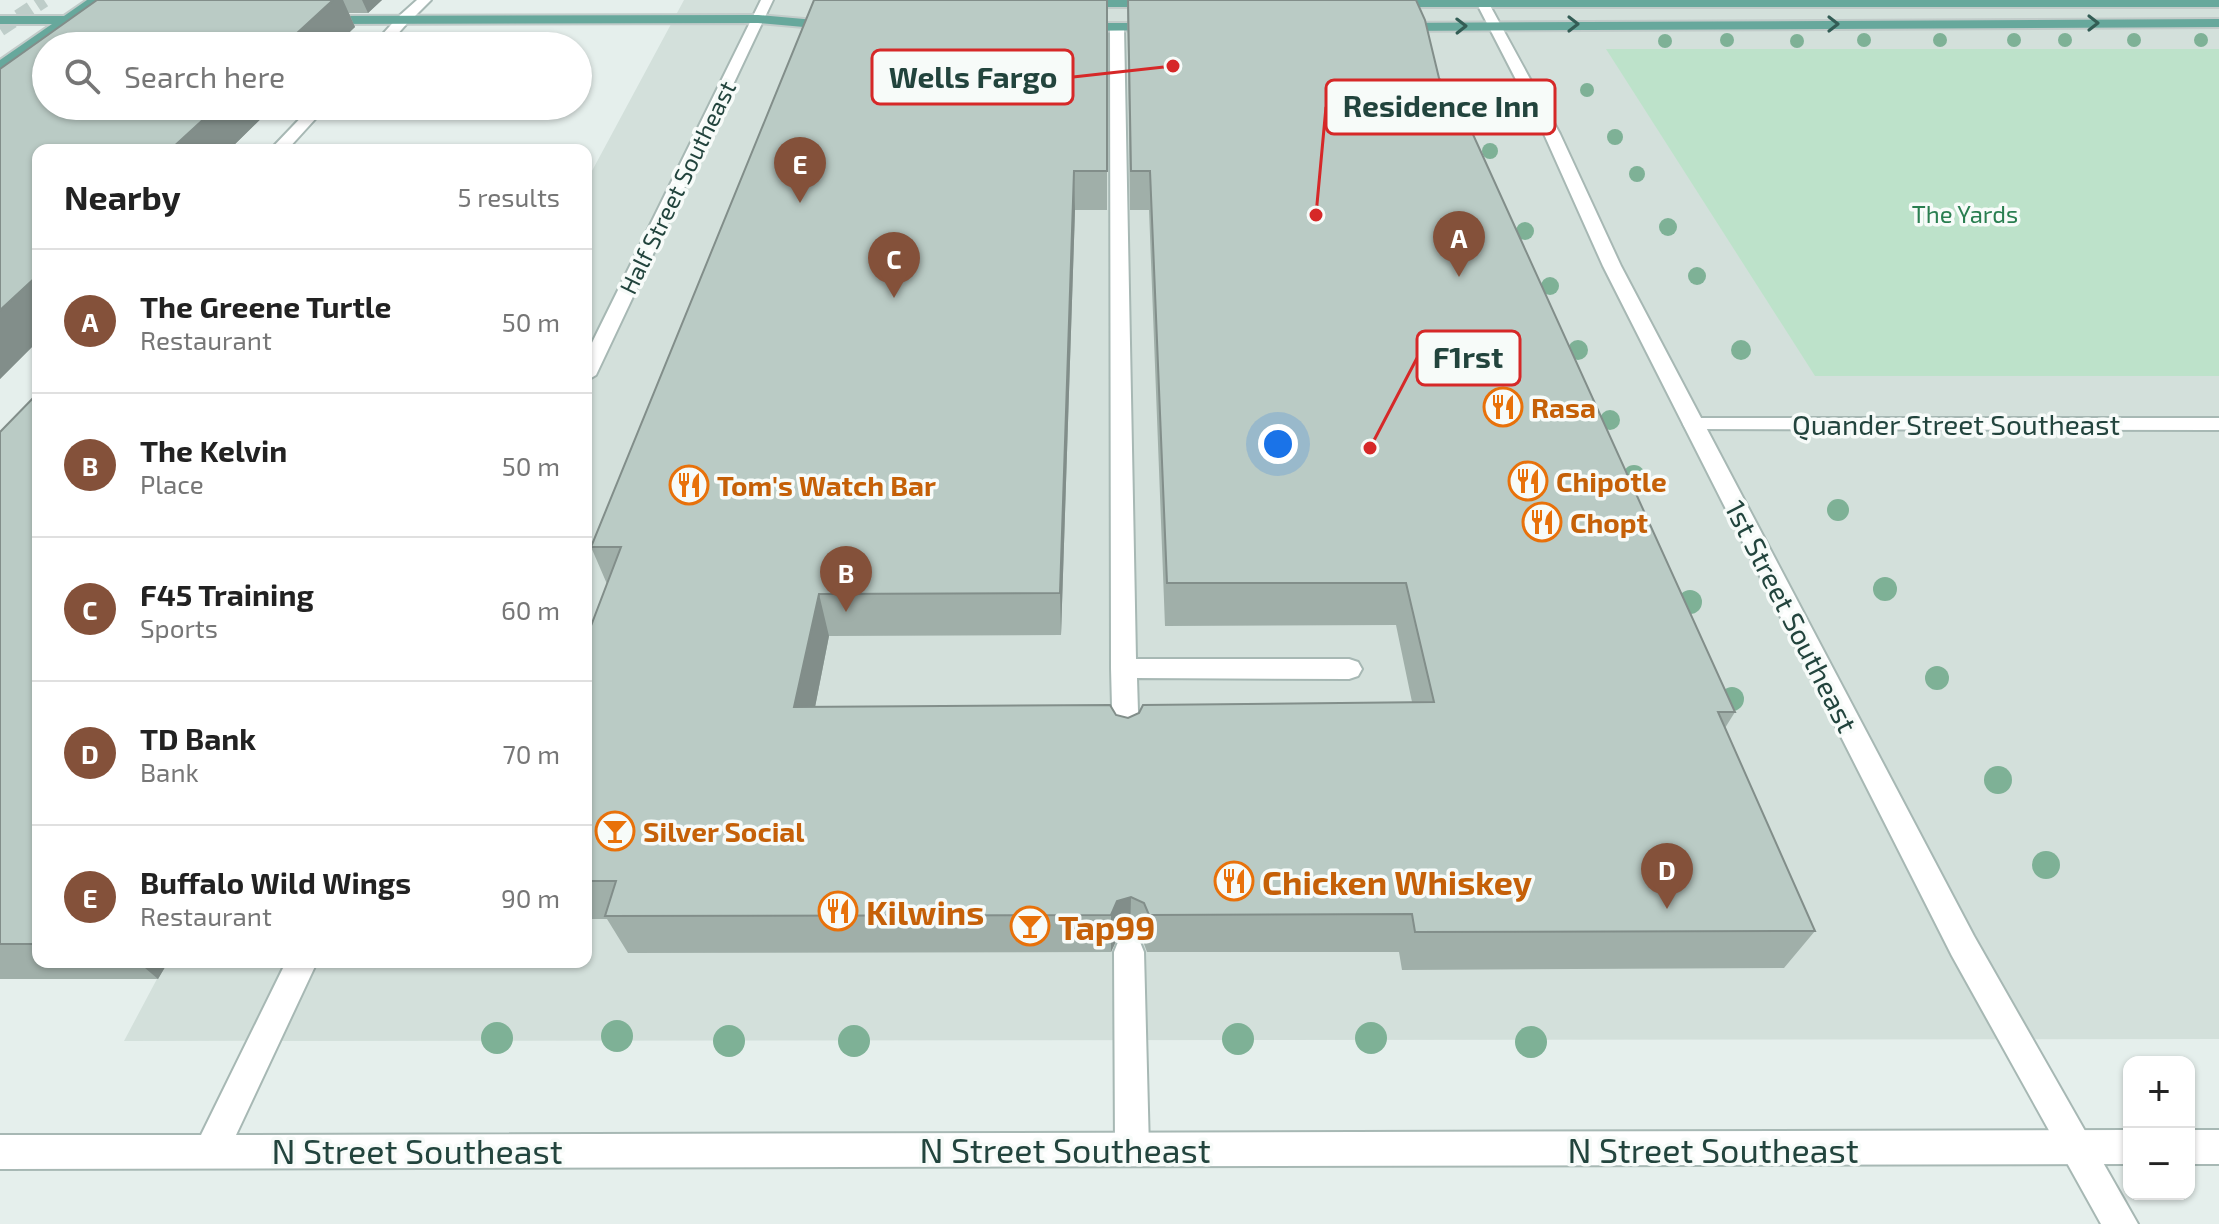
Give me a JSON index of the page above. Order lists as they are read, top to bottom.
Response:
{
  "streets": {
    "street": [
      "Half Street Southeast",
      "Quander Street Southeast",
      "1st Street Southeast",
      "N Street Southeast"
    ]
  },
  "crossings": [
    ["Quander Street Southeast", "1st Street Southeast"],
    ["1st Street Southeast", "N Street Southeast"]
  ],
  "parks": ["The Yards"],
  "places": {
    "other": ["Wells Fargo", "Residence Inn", "F1rst"],
    "restaurant": [
      "Rasa",
      "Chipotle",
      "Tom's Watch Bar",
      "Chopt",
      "Chicken Whiskey",
      "Kilwins"
    ],
    "bar": ["Silver Social", "Tap99"]
  },
  "page": {
    "search": "Search here",
    "pins": [
      "E",
      "A",
      "C",
      "B",
      "D"
    ],
    "heading": ["Nearby", "5 results"],
    "list": [
      {
        "mark": "A",
        "name": "The Greene Turtle",
        "note": "Restaurant",
        "value": "50 m"
      },
      {
        "mark": "B",
        "name": "The Kelvin",
        "note": "Place",
        "value": "50 m"
      },
      {
        "mark": "C",
        "name": "F45 Training",
        "note": "Sports",
        "value": "60 m"
      },
      {
        "mark": "D",
        "name": "TD Bank",
        "note": "Bank",
        "value": "70 m"
      },
      {
        "mark": "E",
        "name": "Buffalo Wild Wings",
        "note": "Restaurant",
        "value": "90 m"
      }
    ],
    "map_buttons": ["+", "−"]
  }
}
